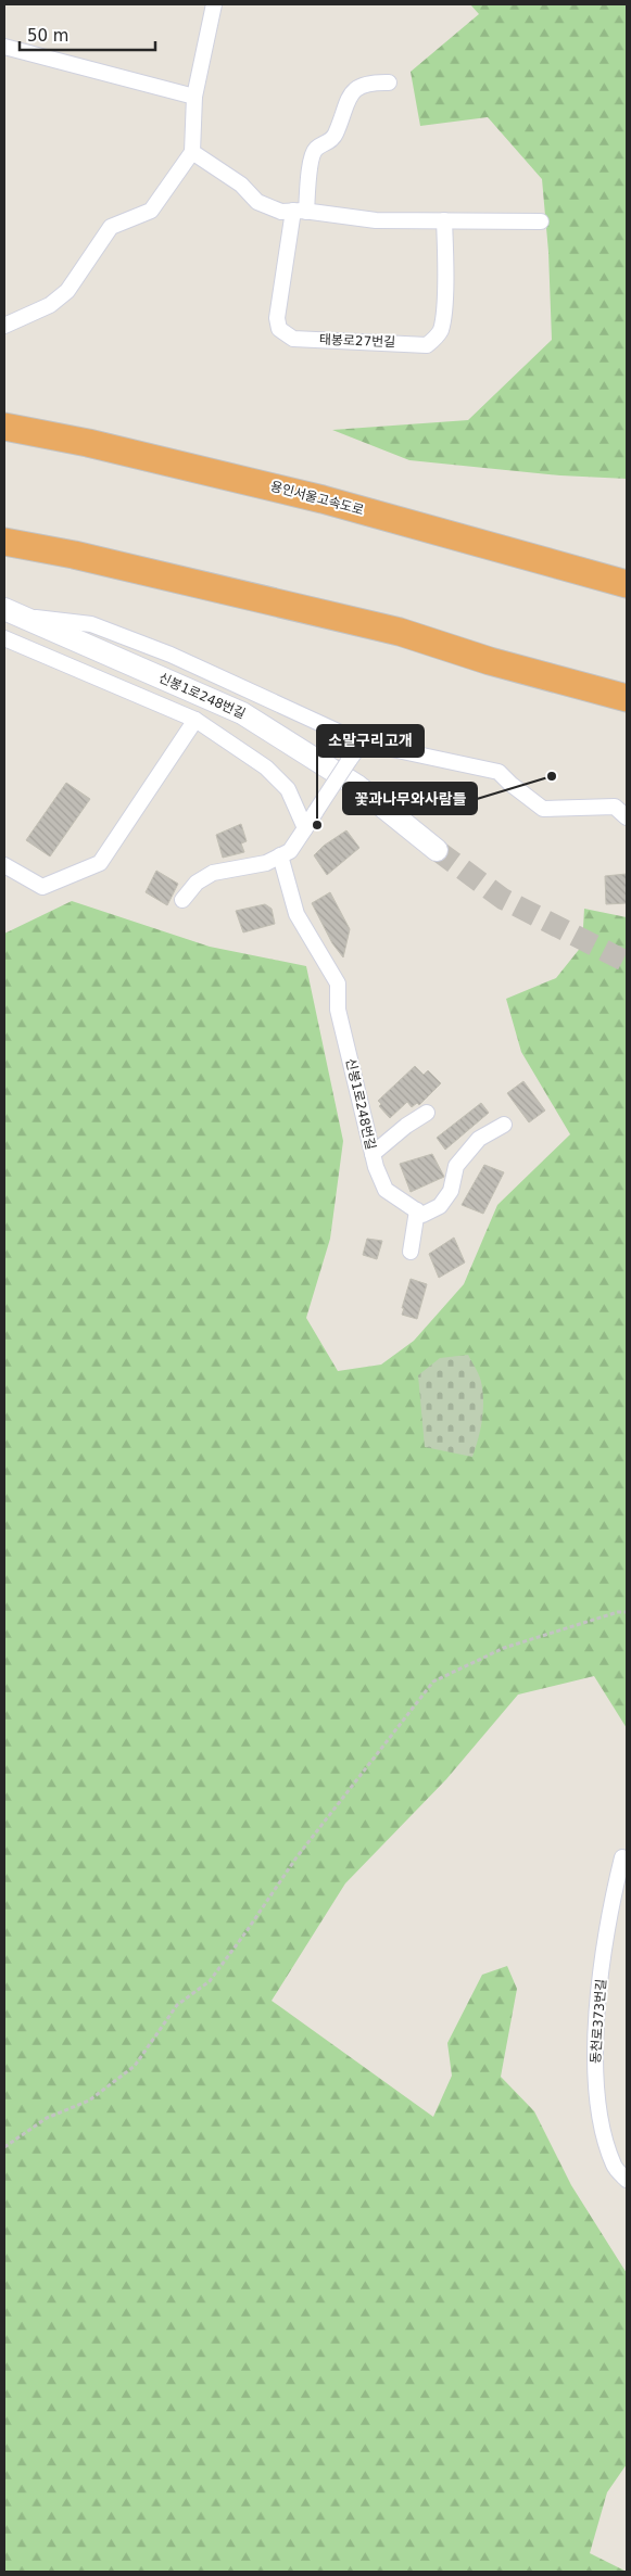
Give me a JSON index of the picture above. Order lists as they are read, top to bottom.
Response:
{
  "streets": {
    "highway": ["용인서울고속도로"],
    "street": ["태봉로27번길", "신봉1로248번길", "동천로373번길"]
  },
  "places": ["꽃과나무와사람들", "소말구리고개"],
  "scale_bar": "50 m"
}
